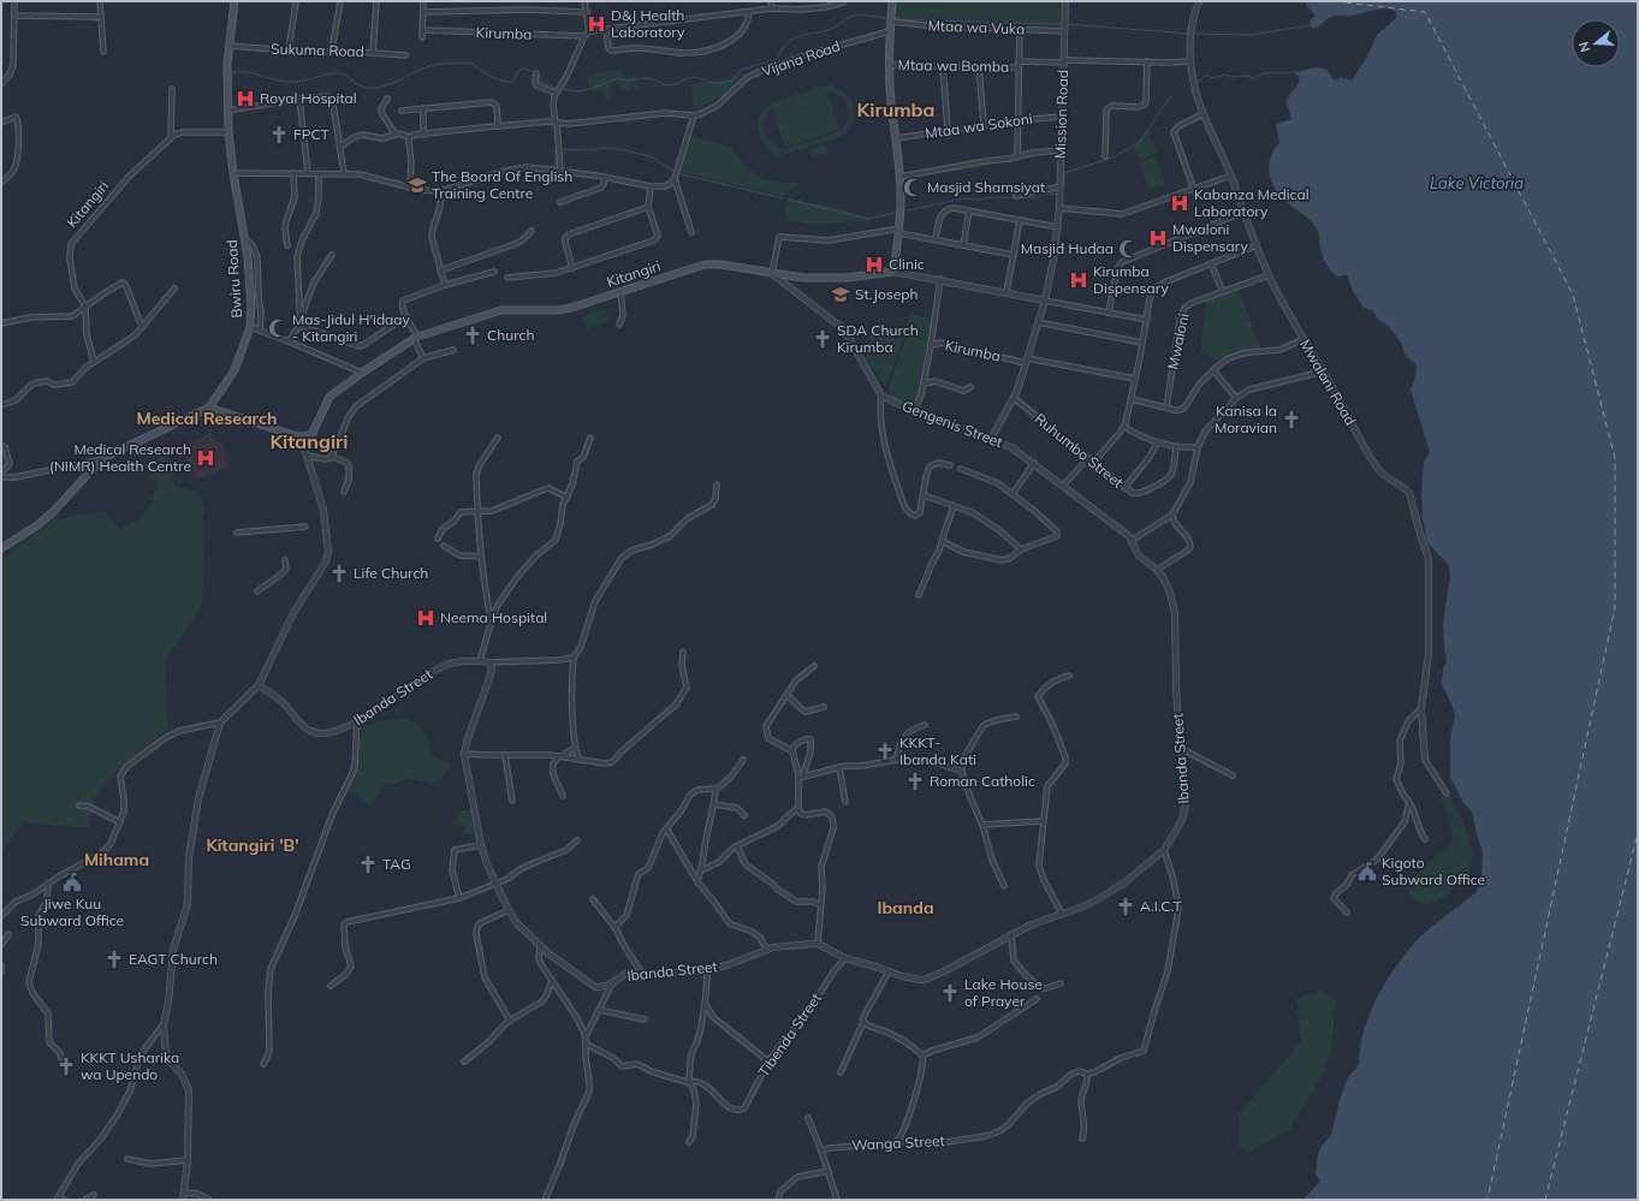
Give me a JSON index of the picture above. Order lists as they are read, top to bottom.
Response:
{
  "streets": {
    "main road": ["Kitangiri", "Bwiru Road"],
    "street": [
      "Mtaa wa Vuka",
      "Kirumba",
      "Sukuma Road",
      "Vijana Road",
      "Mtaa wa Bomba",
      "Mission Road",
      "Mtaa wa Sokoni",
      "Mwaloni",
      "Mwaloni Road",
      "Gengenis Street",
      "Ruhumbo Street",
      "Ibanda Street",
      "Tibenda Street",
      "Wanga Street"
    ]
  },
  "crossings": [
    ["Mtaa wa Vuka", "Mission Road"],
    ["Kirumba", "Gengenis Street"],
    ["Sukuma Road", "Bwiru Road"],
    ["Mtaa wa Bomba", "Mission Road"],
    ["Mission Road", "Mtaa wa Sokoni"],
    ["Mission Road", "Kitangiri"],
    ["Mwaloni", "Mwaloni Road"],
    ["Ibanda Street", "Tibenda Street"],
    ["Ibanda Street", "Wanga Street"]
  ],
  "districts": [
    "Kirumba",
    "Medical Research",
    "Kitangiri",
    "Kitangiri 'B'",
    "Mihama",
    "Ibanda"
  ],
  "water": ["Lake Victoria"],
  "places": {
    "hospital": [
      "D&J Health Laboratory",
      "Royal Hospital",
      "Kabanza Medical Laboratory",
      "Mwaloni Dispensary",
      "Clinic",
      "Kirumba Dispensary",
      "Medical Research (NIMR) Health Centre",
      "Neema Hospital"
    ],
    "church": [
      "FPCT",
      "Church",
      "SDA Church Kirumba",
      "Kanisa la Moravian",
      "Life Church",
      "KKKT- Ibanda Kati",
      "Roman Catholic",
      "TAG",
      "A.I.C.T",
      "EAGT Church",
      "Lake House of Prayer",
      "KKKT Usharika wa Upendo"
    ],
    "school or university": ["The Board Of English Training Centre", "St.Joseph"],
    "mosque": ["Masjid Shamsiyat", "Masjid Hudaa", "Mas-Jidul H'idaay - Kitangiri"],
    "public building": ["Kigoto Subward Office", "Jiwe Kuu Subward Office"]
  },
  "north": "left"
}
